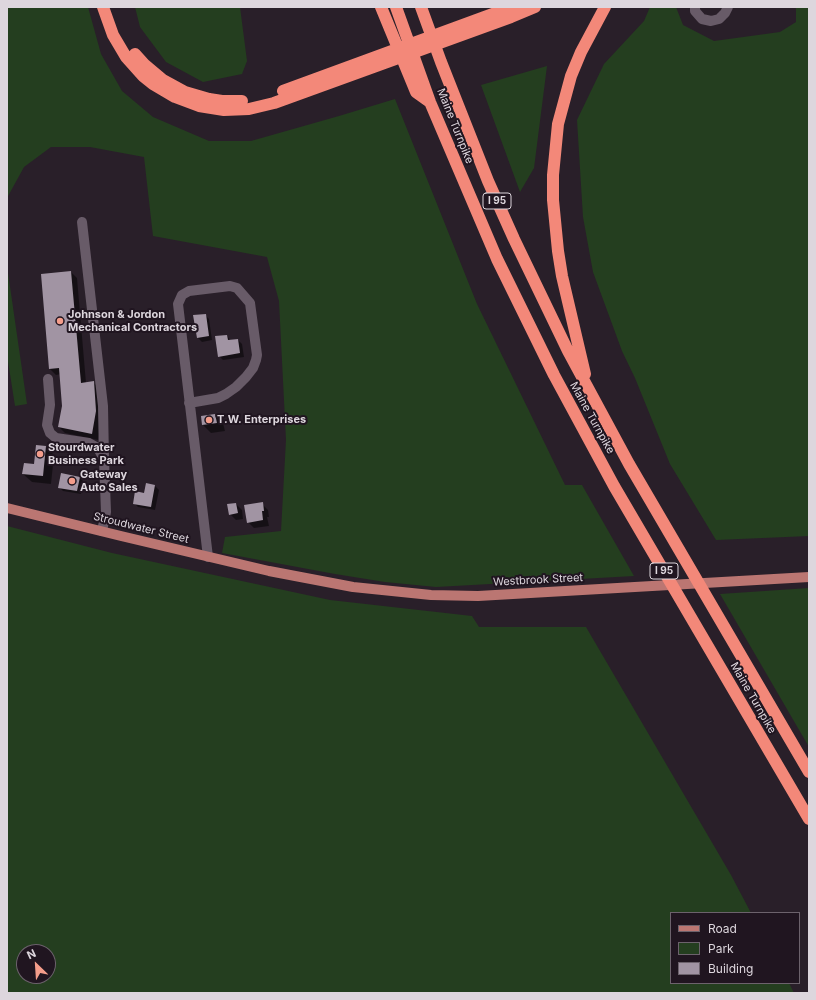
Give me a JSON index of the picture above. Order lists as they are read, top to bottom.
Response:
{
  "streets": {
    "highway": ["Maine Turnpike", "I 95"],
    "main road": ["Stroudwater Street", "Westbrook Street"]
  },
  "crossings": [
    ["Stroudwater Street", "Westbrook Street"]
  ],
  "places": [
    "Johnson & Jordon Mechanical Contractors",
    "T.W. Enterprises",
    "Stourdwater Business Park",
    "Gateway Auto Sales"
  ],
  "legend": ["Road", "Park", "Building"],
  "north": "top left"
}
